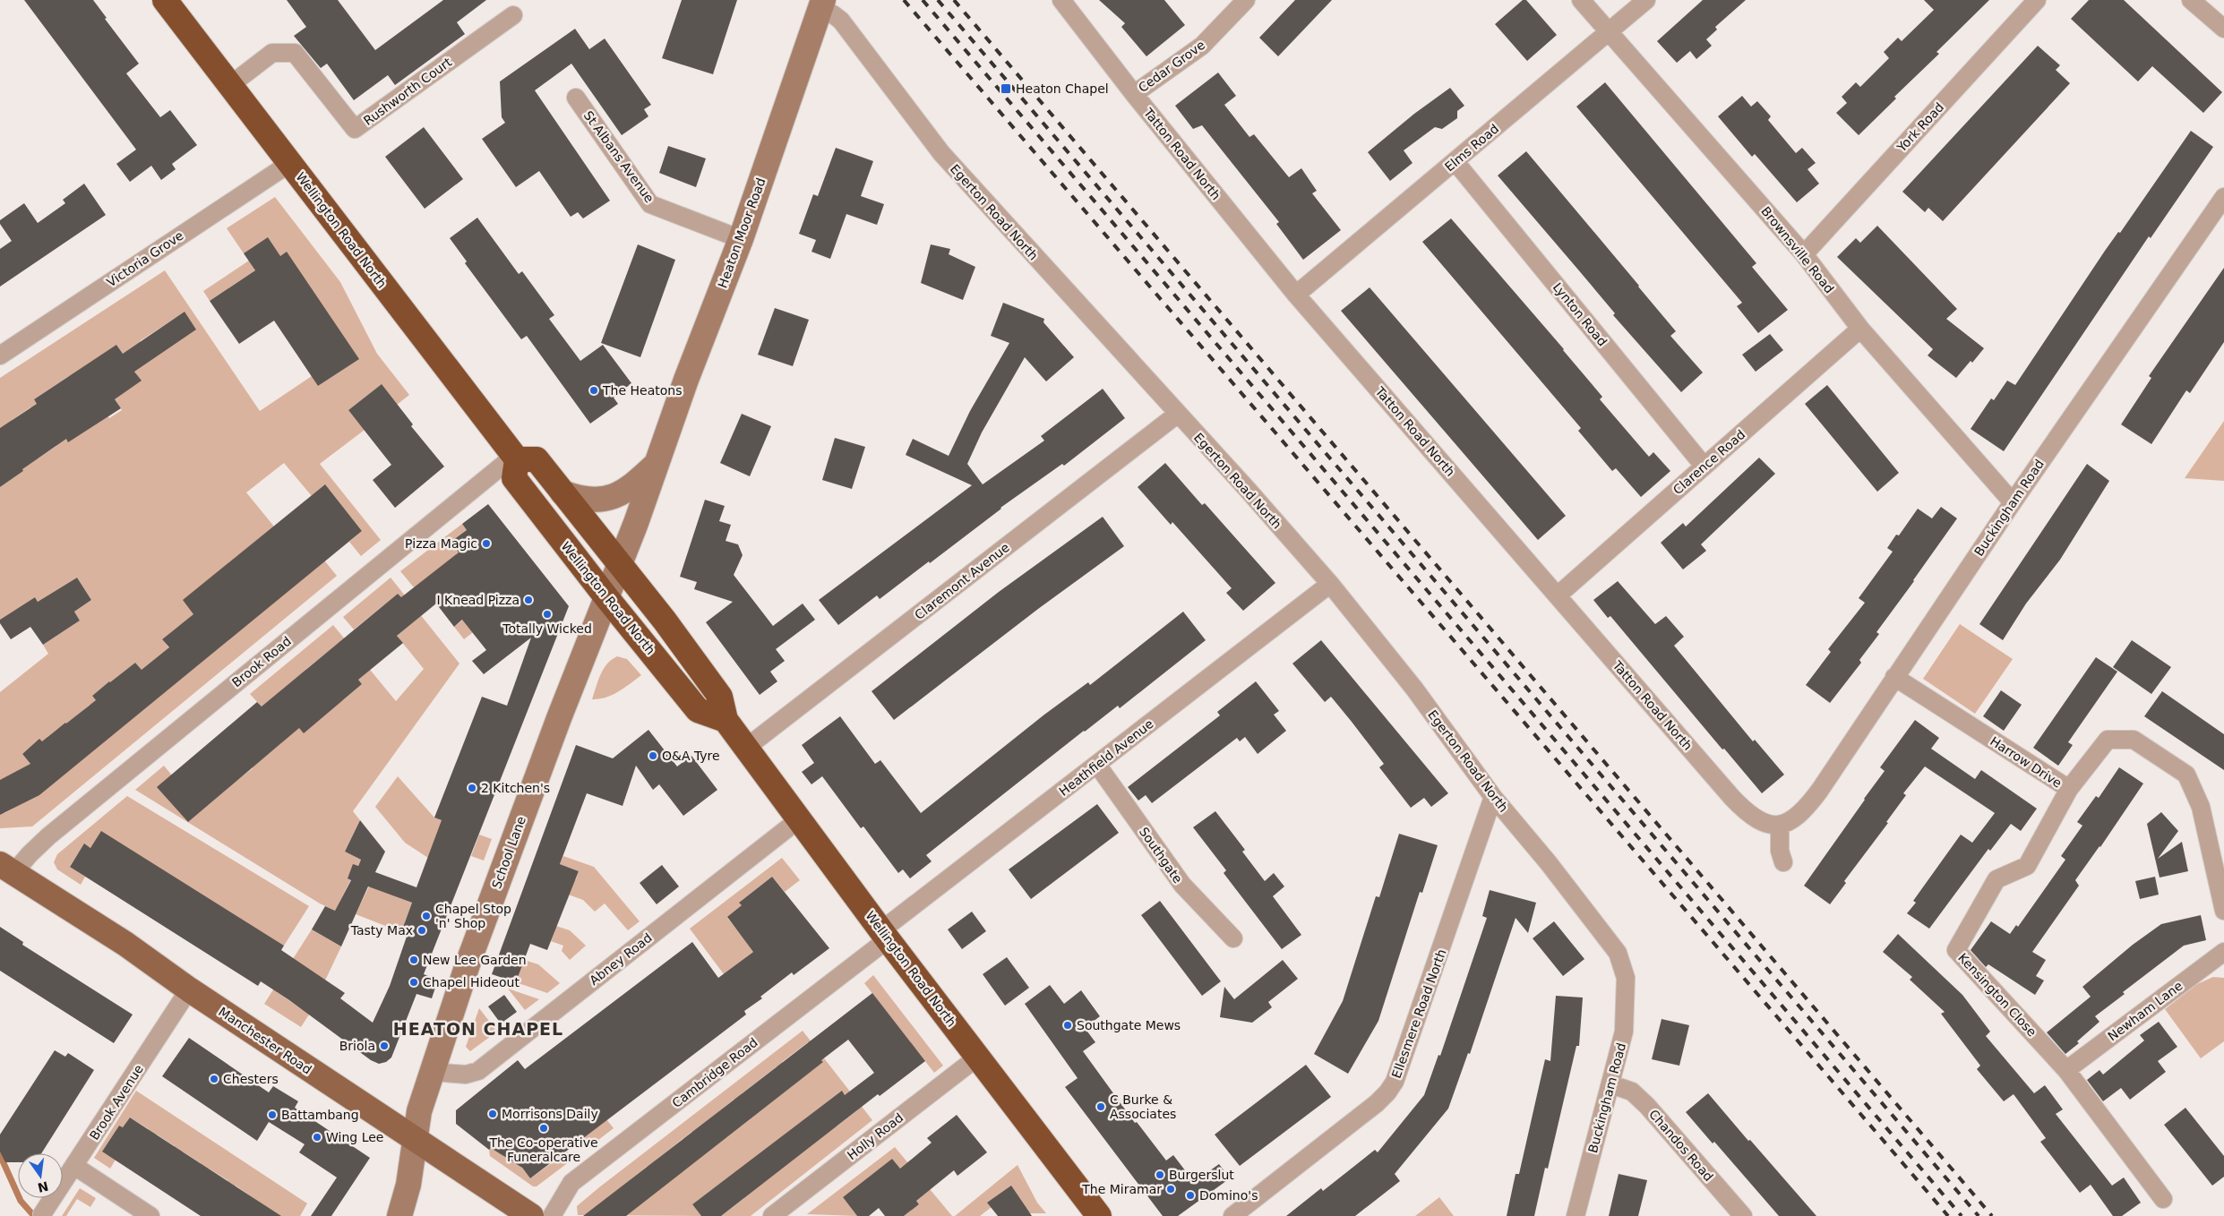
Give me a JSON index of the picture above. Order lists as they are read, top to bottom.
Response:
{
  "streets": {
    "highway": ["Wellington Road North"],
    "main road": ["Heaton Moor Road", "School Lane", "Manchester Road"],
    "street": [
      "Cedar Grove",
      "Rushworth Court",
      "York Road",
      "Elms Road",
      "Tatton Road North",
      "St Albans Avenue",
      "Egerton Road North",
      "Brownsville Road",
      "Victoria Grove",
      "Lynton Road",
      "Clarence Road",
      "Buckingham Road",
      "Claremont Avenue",
      "Brook Road",
      "Heathfield Avenue",
      "Harrow Drive",
      "Southgate",
      "Abney Road",
      "Kensington Close",
      "Newham Lane",
      "Ellesmere Road North",
      "Cambridge Road",
      "Brook Avenue",
      "Holly Road",
      "Chandos Road"
    ]
  },
  "crossings": [
    ["Cedar Grove", "Tatton Road North"],
    ["Rushworth Court", "Wellington Road North"],
    ["York Road", "Brownsville Road"],
    ["Elms Road", "Tatton Road North"],
    ["Elms Road", "Brownsville Road"],
    ["Elms Road", "Lynton Road"],
    ["Tatton Road North", "Clarence Road"],
    ["Tatton Road North", "Buckingham Road"],
    ["St Albans Avenue", "Heaton Moor Road"],
    ["Egerton Road North", "Heaton Moor Road"],
    ["Egerton Road North", "Buckingham Road"],
    ["Egerton Road North", "Claremont Avenue"],
    ["Egerton Road North", "Heathfield Avenue"],
    ["Egerton Road North", "Ellesmere Road North"],
    ["Wellington Road North", "Heaton Moor Road"],
    ["Wellington Road North", "Victoria Grove"],
    ["Wellington Road North", "Claremont Avenue"],
    ["Wellington Road North", "Brook Road"],
    ["Wellington Road North", "Heathfield Avenue"],
    ["Wellington Road North", "School Lane"],
    ["Wellington Road North", "Abney Road"],
    ["Wellington Road North", "Cambridge Road"],
    ["Wellington Road North", "Holly Road"],
    ["Heaton Moor Road", "School Lane"],
    ["Brownsville Road", "Clarence Road"],
    ["Brownsville Road", "Buckingham Road"],
    ["Lynton Road", "Clarence Road"],
    ["Buckingham Road", "Harrow Drive"],
    ["Buckingham Road", "Chandos Road"],
    ["Brook Road", "Manchester Road"],
    ["Heathfield Avenue", "Southgate"],
    ["Heathfield Avenue", "Cambridge Road"],
    ["Harrow Drive", "Kensington Close"],
    ["School Lane", "Abney Road"],
    ["School Lane", "Manchester Road"],
    ["Kensington Close", "Newham Lane"],
    ["Manchester Road", "Brook Avenue"]
  ],
  "districts": ["HEATON CHAPEL"],
  "places": {
    "transit": ["Heaton Chapel"],
    "other": [
      "The Heatons",
      "Pizza Magic",
      "I Knead Pizza",
      "Totally Wicked",
      "O&A Tyre",
      "2 Kitchen's",
      "Chapel Stop 'n' Shop",
      "Tasty Max",
      "New Lee Garden",
      "Chapel Hideout",
      "Southgate Mews",
      "Briola",
      "Chesters",
      "C Burke & Associates",
      "Morrisons Daily",
      "Battambang",
      "The Co-operative Funeralcare",
      "Wing Lee",
      "Burgerslut",
      "The Miramar",
      "Domino's"
    ]
  },
  "north": "bottom"
}
